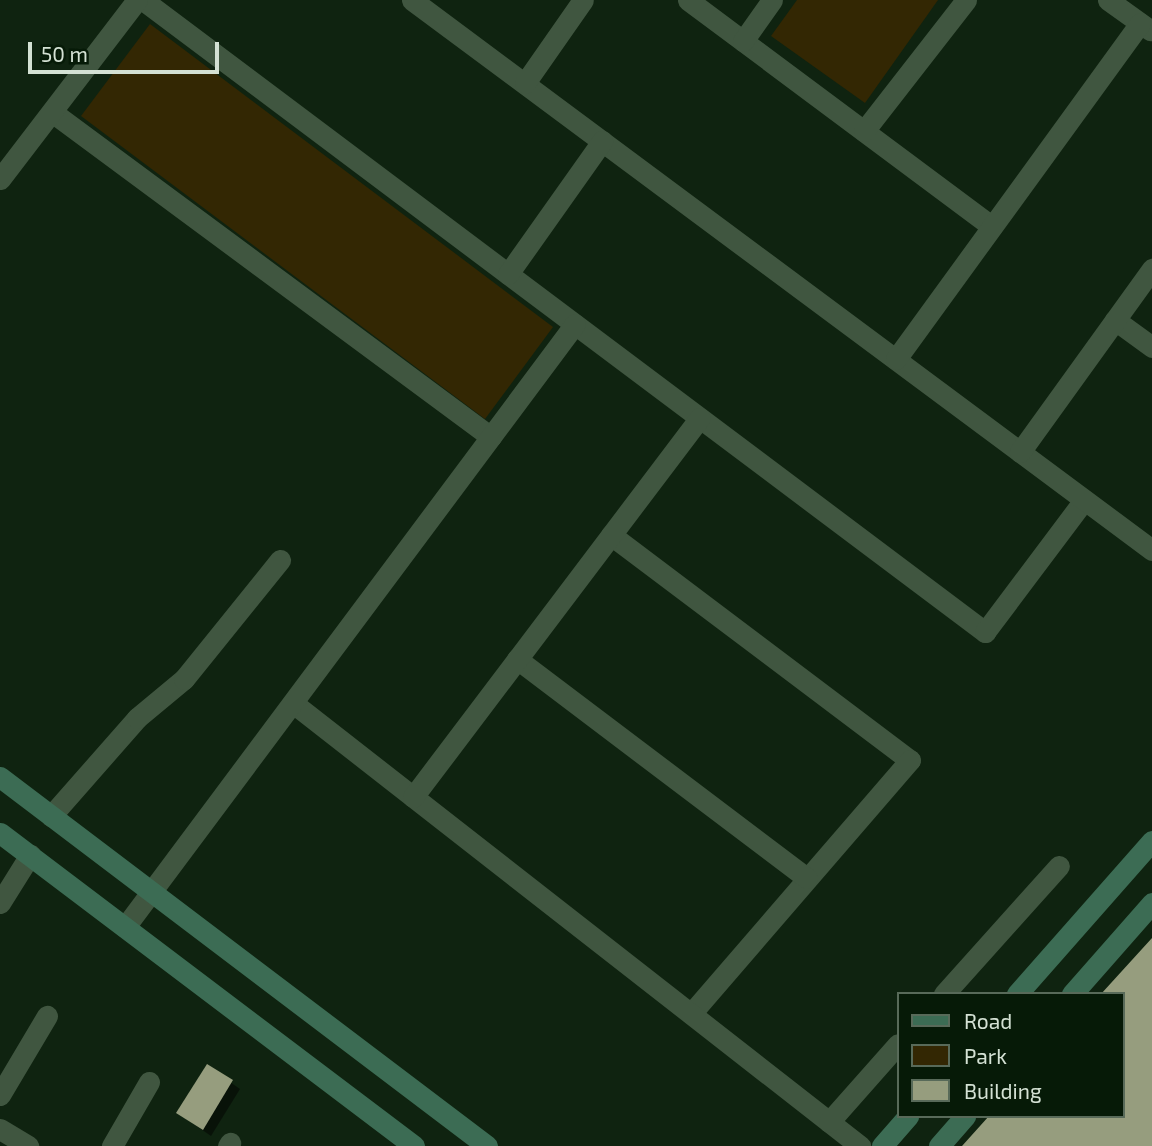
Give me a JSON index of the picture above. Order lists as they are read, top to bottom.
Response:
{
  "legend": ["Road", "Park", "Building"],
  "scale_bar": "50 m"
}
